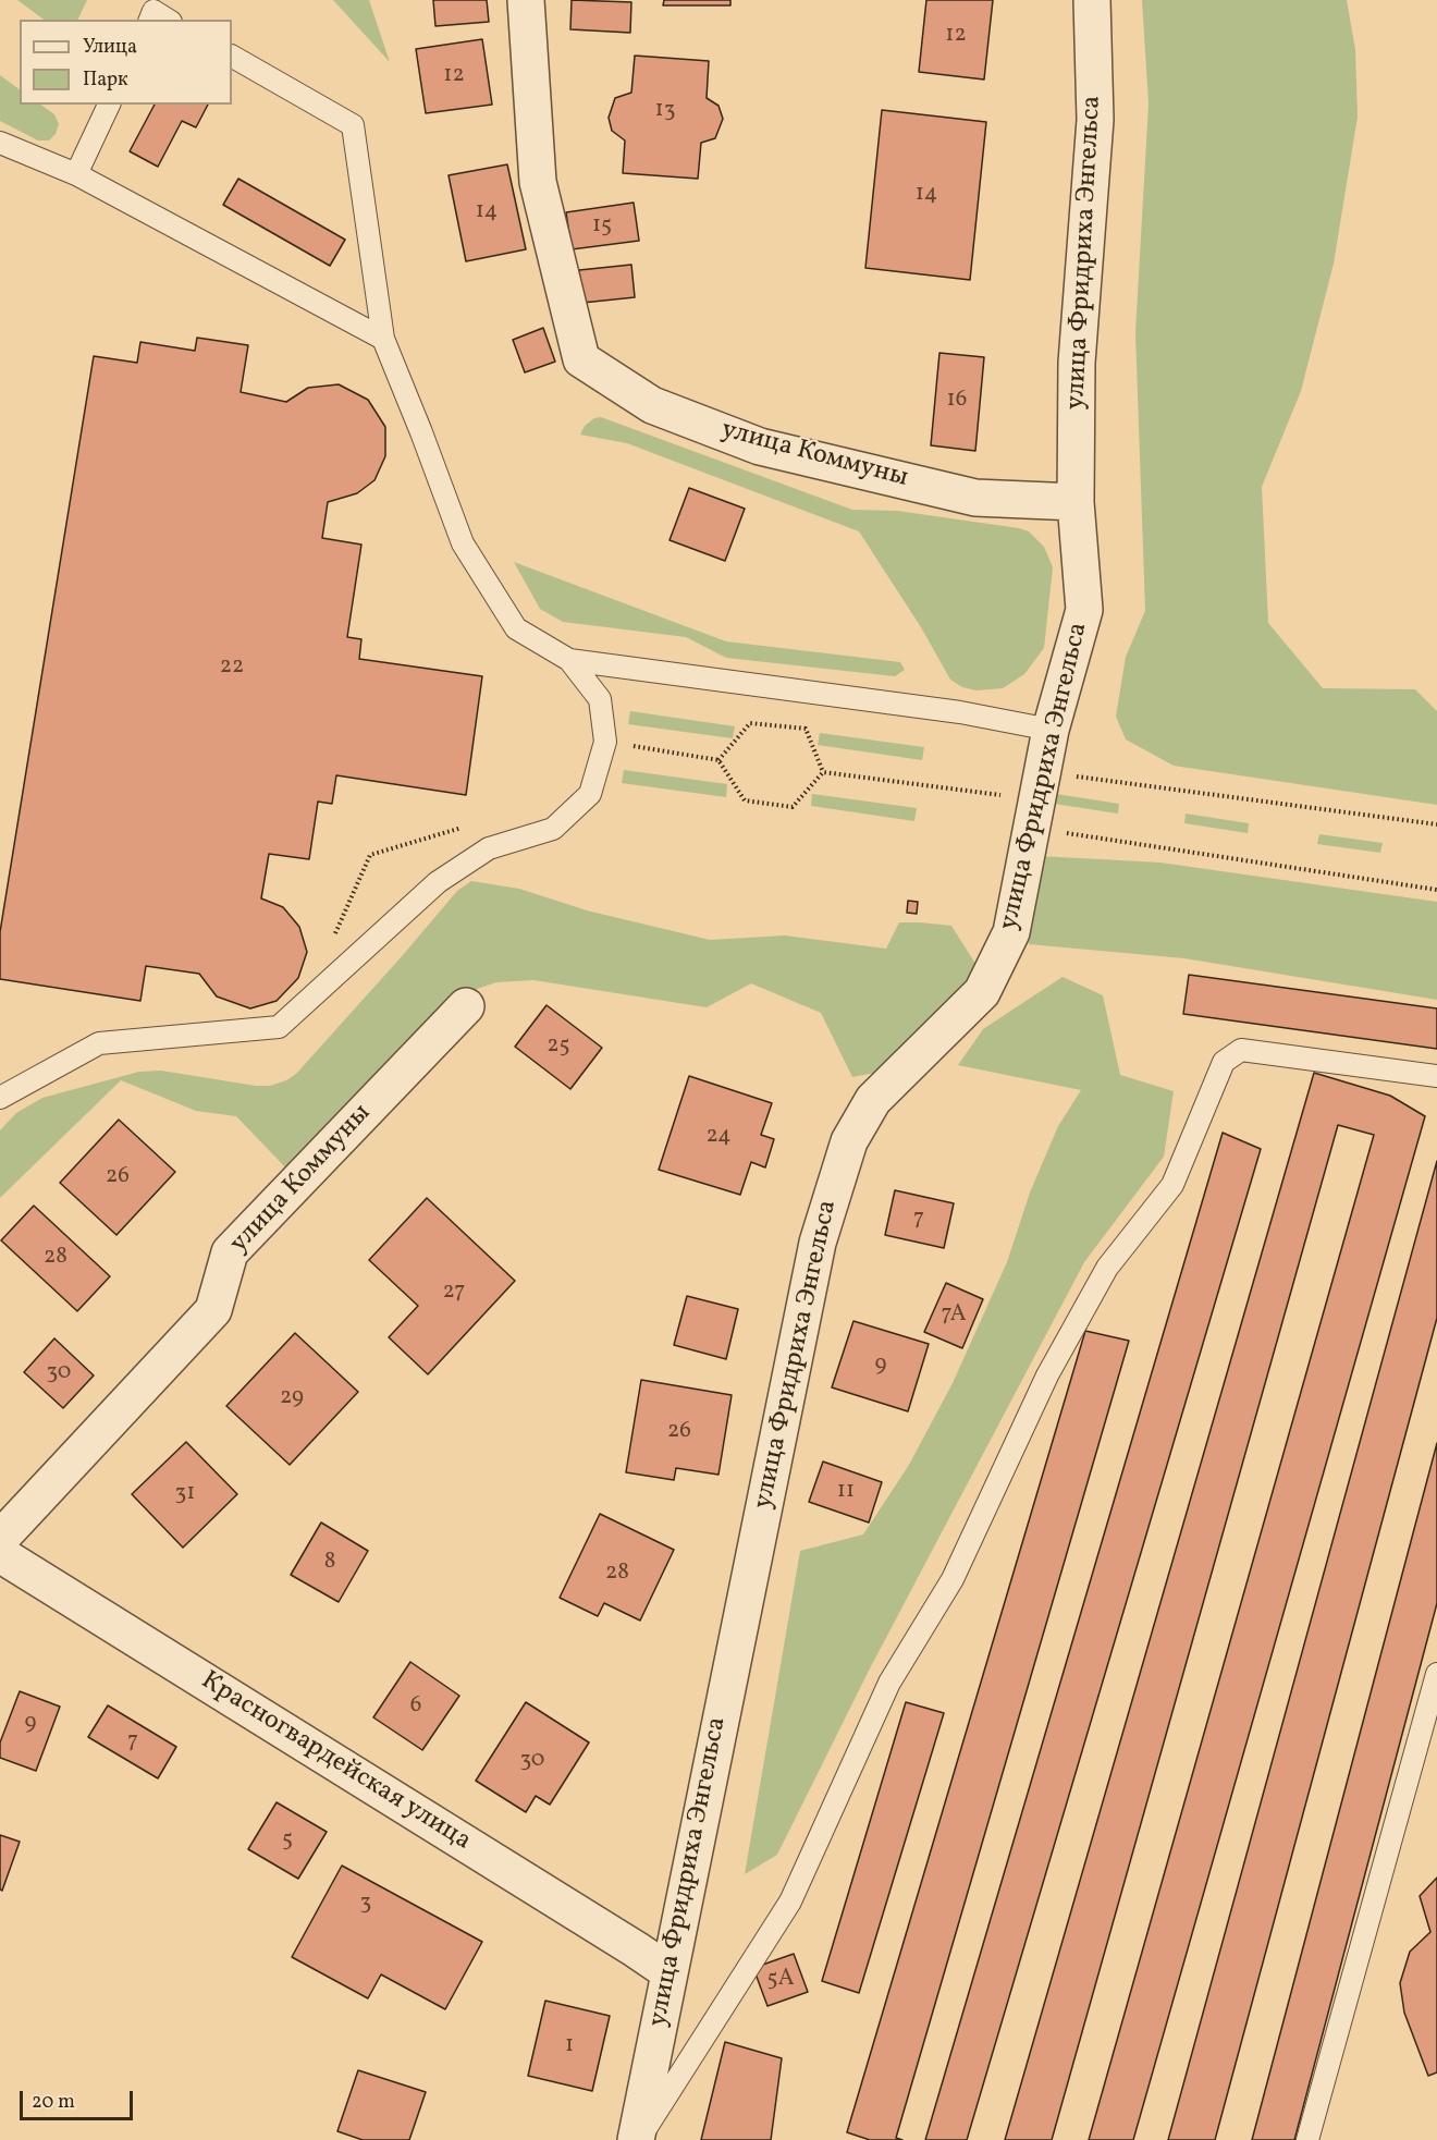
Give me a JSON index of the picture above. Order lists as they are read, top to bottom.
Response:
{
  "streets": {
    "street": ["улица Фридриха Энгельса", "улица Коммуны", "Красногвардейская улица"]
  },
  "crossings": [
    ["улица Фридриха Энгельса", "улица Коммуны"],
    ["улица Фридриха Энгельса", "Красногвардейская улица"]
  ],
  "house_numbers": [
    "12",
    "12",
    "13",
    "14",
    "14",
    "15",
    "16",
    "22",
    "25",
    "24",
    "26",
    "7",
    "28",
    "27",
    "7А",
    "9",
    "30",
    "29",
    "26",
    "11",
    "31",
    "8",
    "28",
    "6",
    "9",
    "7",
    "30",
    "5",
    "3",
    "5А",
    "1"
  ],
  "legend": ["Улица", "Парк"],
  "scale_bar": "20 m"
}
